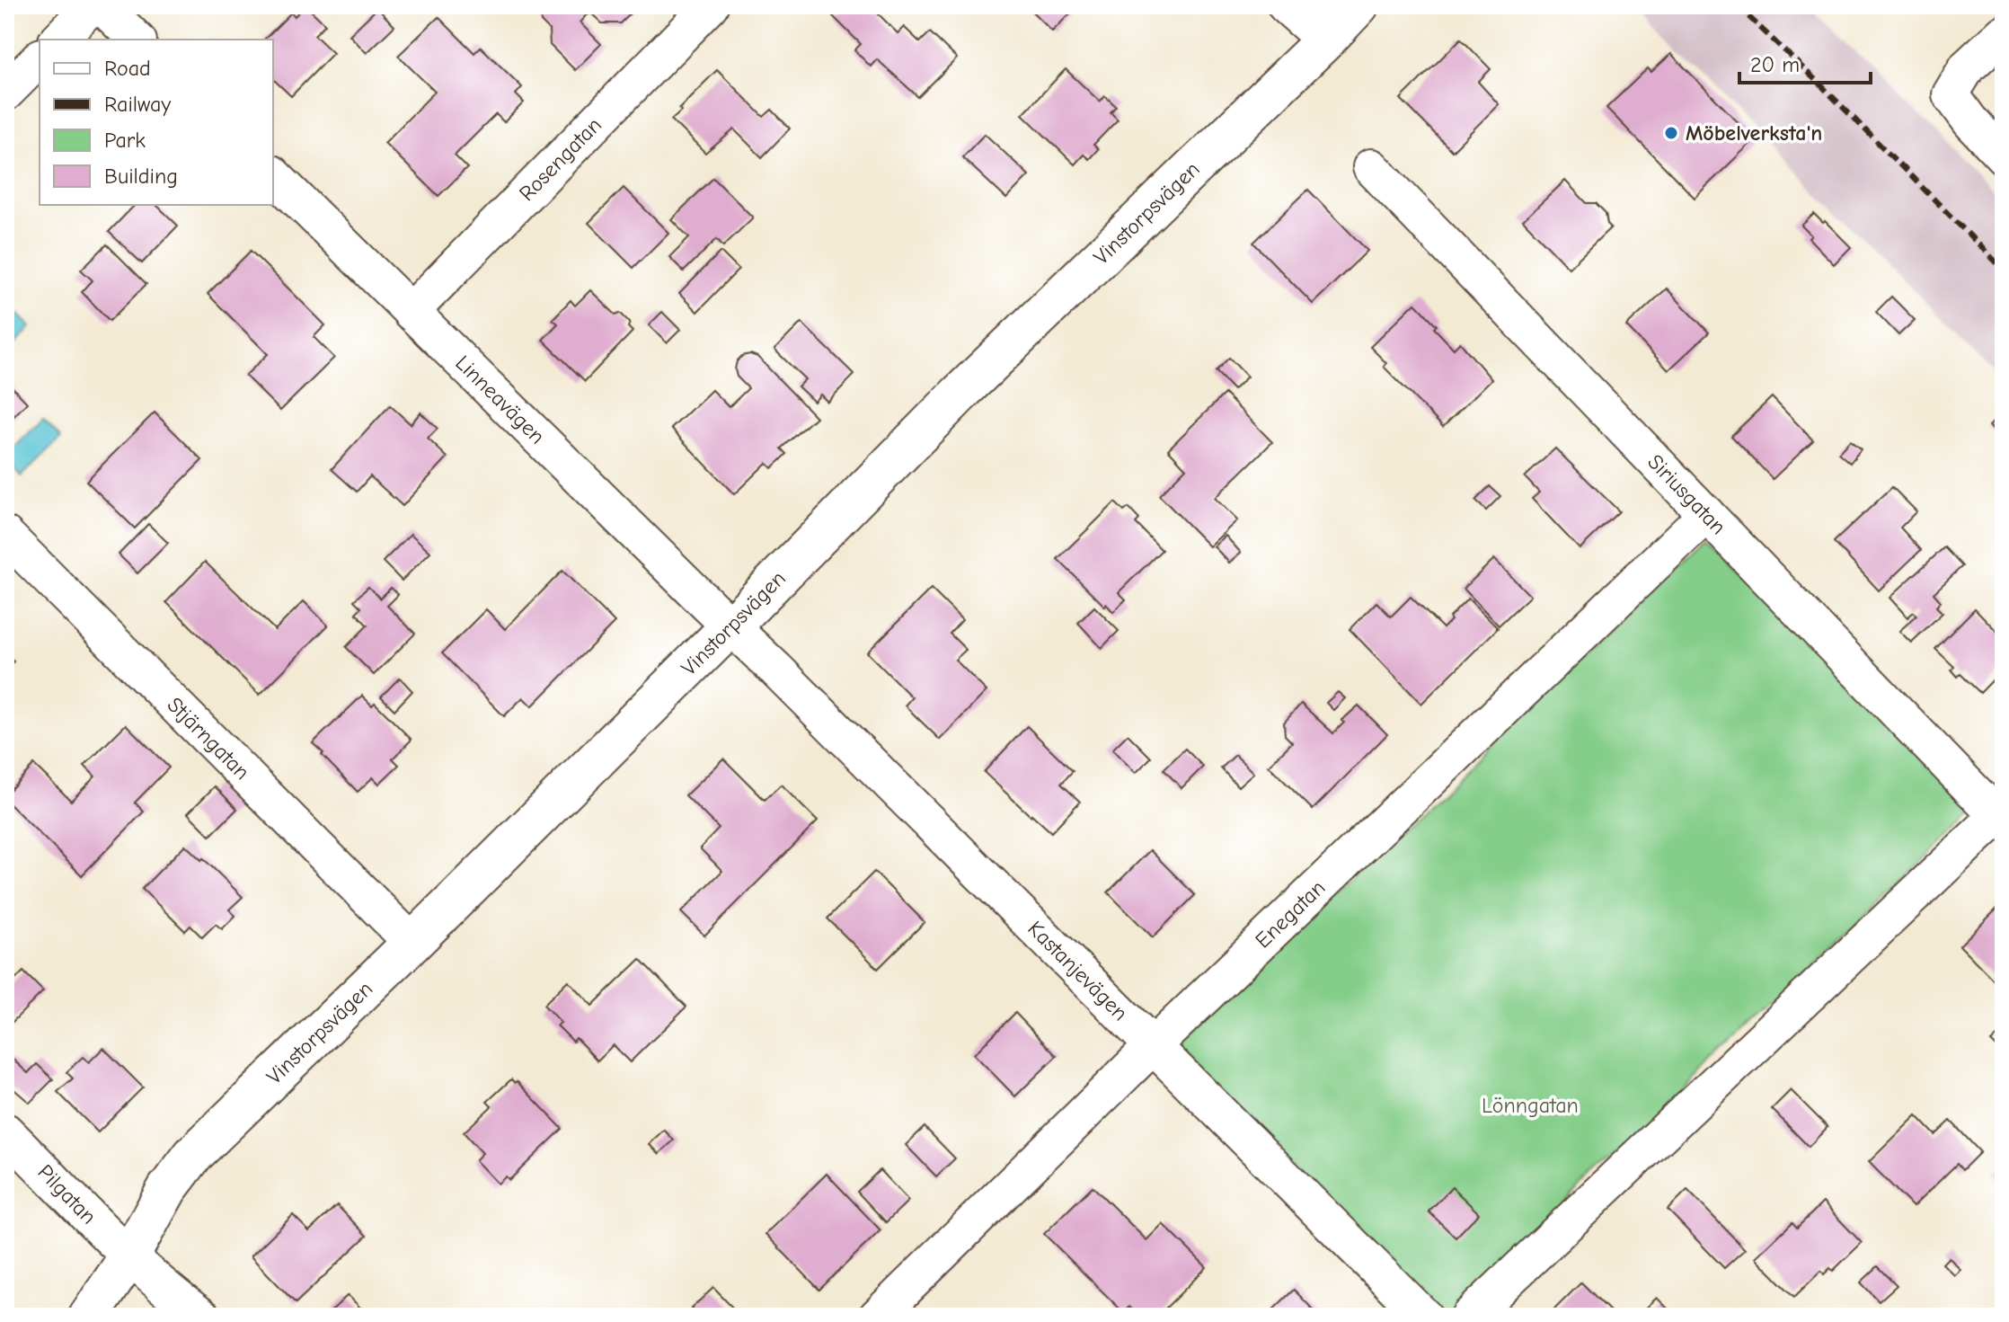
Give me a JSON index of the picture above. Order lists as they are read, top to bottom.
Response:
{
  "streets": {
    "street": [
      "Rosengatan",
      "Vinstorpsvägen",
      "Linneavägen",
      "Siriusgatan",
      "Stjärngatan",
      "Enegatan",
      "Kastanjevägen",
      "Pilgatan"
    ]
  },
  "crossings": [
    ["Rosengatan", "Linneavägen"],
    ["Vinstorpsvägen", "Linneavägen"],
    ["Vinstorpsvägen", "Stjärngatan"],
    ["Vinstorpsvägen", "Kastanjevägen"],
    ["Vinstorpsvägen", "Pilgatan"],
    ["Linneavägen", "Kastanjevägen"],
    ["Siriusgatan", "Enegatan"],
    ["Enegatan", "Kastanjevägen"]
  ],
  "parks": ["Lönngatan"],
  "places": ["Möbelverksta'n"],
  "legend": [
    "Road",
    "Railway",
    "Park",
    "Building"
  ],
  "scale_bar": "20 m"
}
